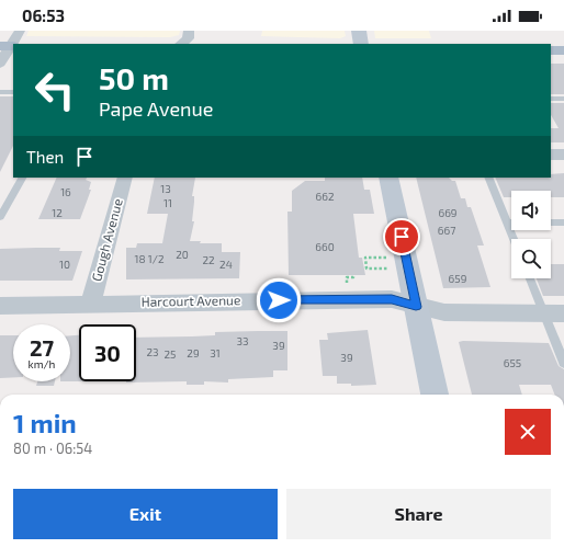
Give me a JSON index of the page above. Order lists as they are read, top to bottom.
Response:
{
  "streets": {
    "street": ["Gough Avenue", "Harcourt Avenue"]
  },
  "crossings": [
    ["Gough Avenue", "Harcourt Avenue"]
  ],
  "house_numbers": [
    "13",
    "16",
    "662",
    "11",
    "12",
    "669",
    "667",
    "660",
    "20",
    "18 1/2",
    "22",
    "10",
    "24",
    "659",
    "33",
    "39",
    "23",
    "29",
    "31",
    "25",
    "39",
    "655"
  ],
  "page": {
    "status": "06:53",
    "turn": ["50 m", "Pape Avenue"],
    "then": "Then",
    "speed": "27 km/h",
    "limit": "30",
    "heading": ["1 min", "80 m · 06:54"],
    "buttons": ["Exit", "Share"]
  }
}
